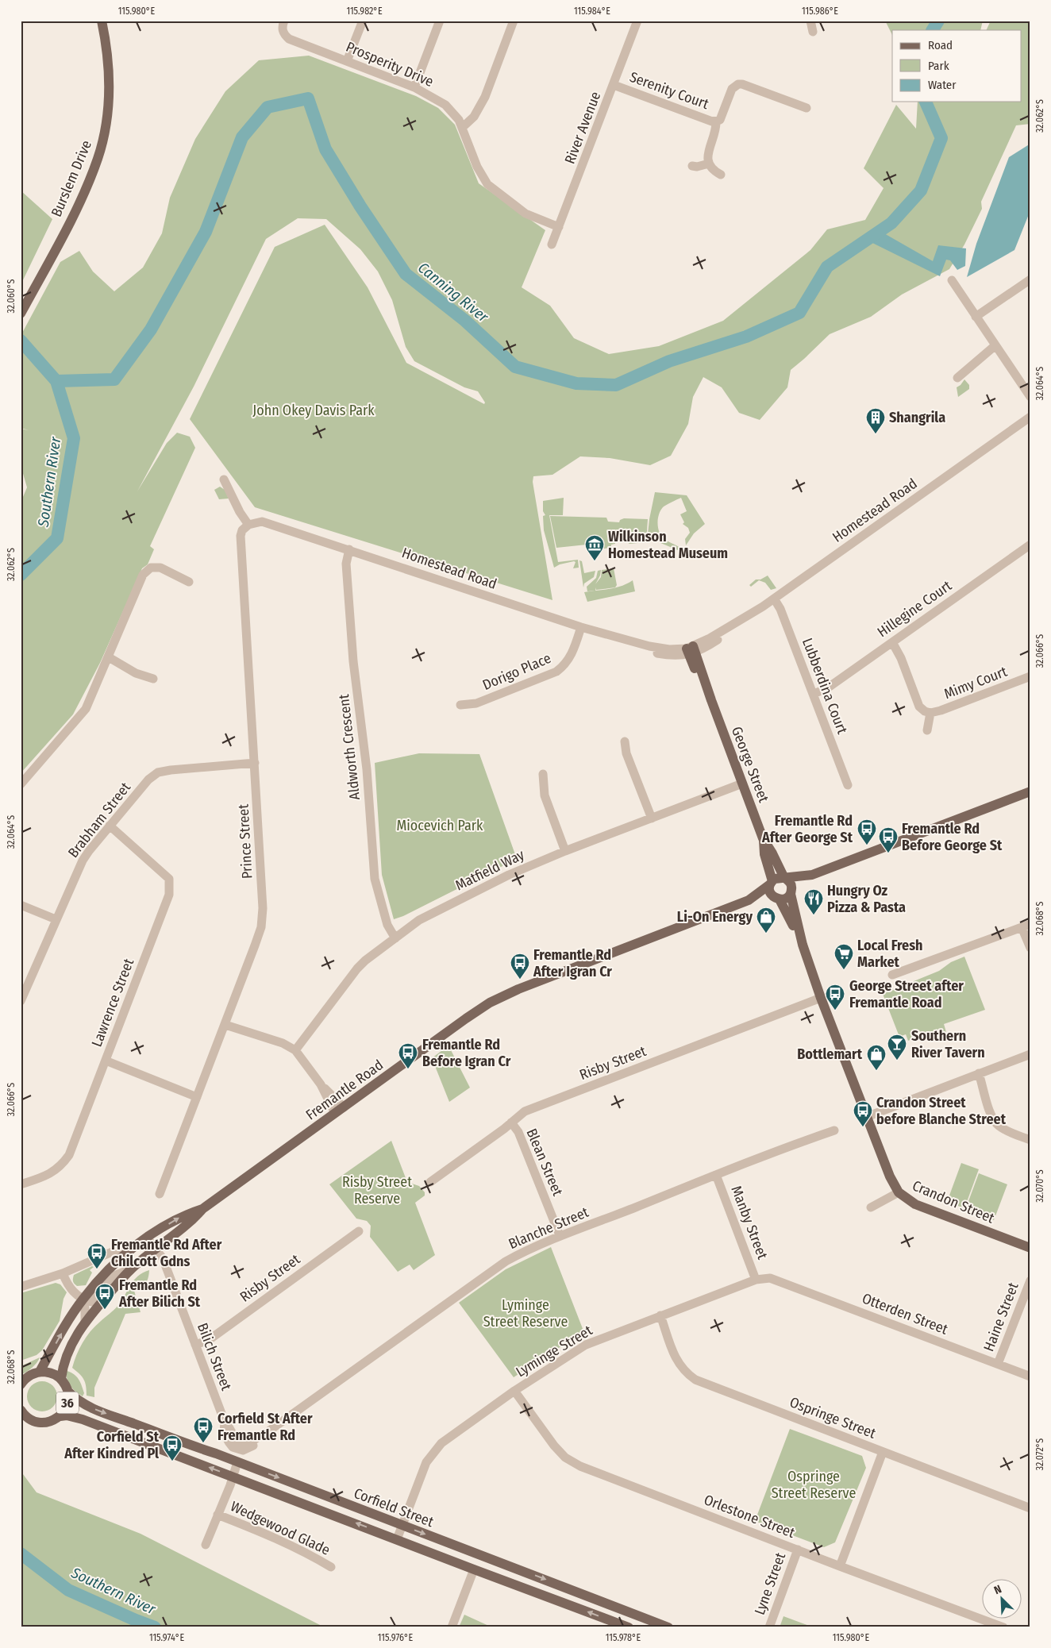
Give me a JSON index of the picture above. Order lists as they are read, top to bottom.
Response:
{
  "streets": {
    "main road": [
      "Burslem Drive",
      "George Street",
      "Fremantle Road",
      "Crandon Street",
      "36",
      "Corfield Street"
    ],
    "street": [
      "Prosperity Drive",
      "Serenity Court",
      "River Avenue",
      "Homestead Road",
      "Hillegine Court",
      "Dorigo Place",
      "Mimy Court",
      "Lubberdina Court",
      "Aldworth Crescent",
      "Brabham Street",
      "Prince Street",
      "Matfield Way",
      "Lawrence Street",
      "Risby Street",
      "Blean Street",
      "Manby Street",
      "Blanche Street",
      "Otterden Street",
      "Haine Street",
      "Lyminge Street",
      "Bilich Street",
      "Ospringe Street",
      "Orlestone Street",
      "Wedgewood Glade",
      "Lyne Street"
    ]
  },
  "crossings": [
    ["Prosperity Drive", "River Avenue"],
    ["Serenity Court", "River Avenue"],
    ["Homestead Road", "Dorigo Place"],
    ["Homestead Road", "Lubberdina Court"],
    ["Homestead Road", "Aldworth Crescent"],
    ["Homestead Road", "George Street"],
    ["Homestead Road", "Prince Street"],
    ["Hillegine Court", "Mimy Court"],
    ["Hillegine Court", "Lubberdina Court"],
    ["Aldworth Crescent", "Matfield Way"],
    ["George Street", "Matfield Way"],
    ["George Street", "Fremantle Road"],
    ["Brabham Street", "Prince Street"],
    ["Brabham Street", "Lawrence Street"],
    ["Risby Street", "Blean Street"],
    ["Risby Street", "Bilich Street"],
    ["Fremantle Road", "Bilich Street"],
    ["Fremantle Road", "36"],
    ["Blean Street", "Blanche Street"],
    ["Manby Street", "Blanche Street"],
    ["Manby Street", "Lyminge Street"],
    ["Blanche Street", "Bilich Street"],
    ["Otterden Street", "Haine Street"],
    ["Otterden Street", "Lyminge Street"],
    ["Lyminge Street", "Ospringe Street"],
    ["Lyminge Street", "Corfield Street"],
    ["Lyminge Street", "Orlestone Street"],
    ["36", "Corfield Street"],
    ["Orlestone Street", "Lyne Street"]
  ],
  "water": ["Canning River", "Southern River"],
  "parks": [
    "John Okey Davis Park",
    "Miocevich Park",
    "Risby Street Reserve",
    "Lyminge Street Reserve",
    "Ospringe Street Reserve"
  ],
  "places": {
    "building": ["Shangrila"],
    "museum": ["Wilkinson Homestead Museum"],
    "bus stop": [
      "Fremantle Rd After George St",
      "Fremantle Rd Before George St",
      "Fremantle Rd After Igran Cr",
      "George Street after Fremantle Road",
      "Fremantle Rd Before Igran Cr",
      "Crandon Street before Blanche Street",
      "Fremantle Rd After Chilcott Gdns",
      "Fremantle Rd After Bilich St",
      "Corfield St After Fremantle Rd",
      "Corfield St After Kindred Pl"
    ],
    "restaurant": ["Hungry Oz Pizza & Pasta"],
    "shop": ["Li-On Energy", "Bottlemart"],
    "supermarket": ["Local Fresh Market"],
    "bar": ["Southern River Tavern"]
  },
  "legend": ["Road", "Park", "Water"],
  "north": "top left",
  "coordinates": [
    "115.980°E",
    "115.982°E",
    "115.984°E",
    "115.986°E",
    "32.062°S",
    "32.060°S",
    "32.064°S",
    "32.066°S",
    "32.068°S",
    "32.070°S",
    "32.072°S",
    "115.974°E",
    "115.976°E",
    "115.978°E"
  ]
}
